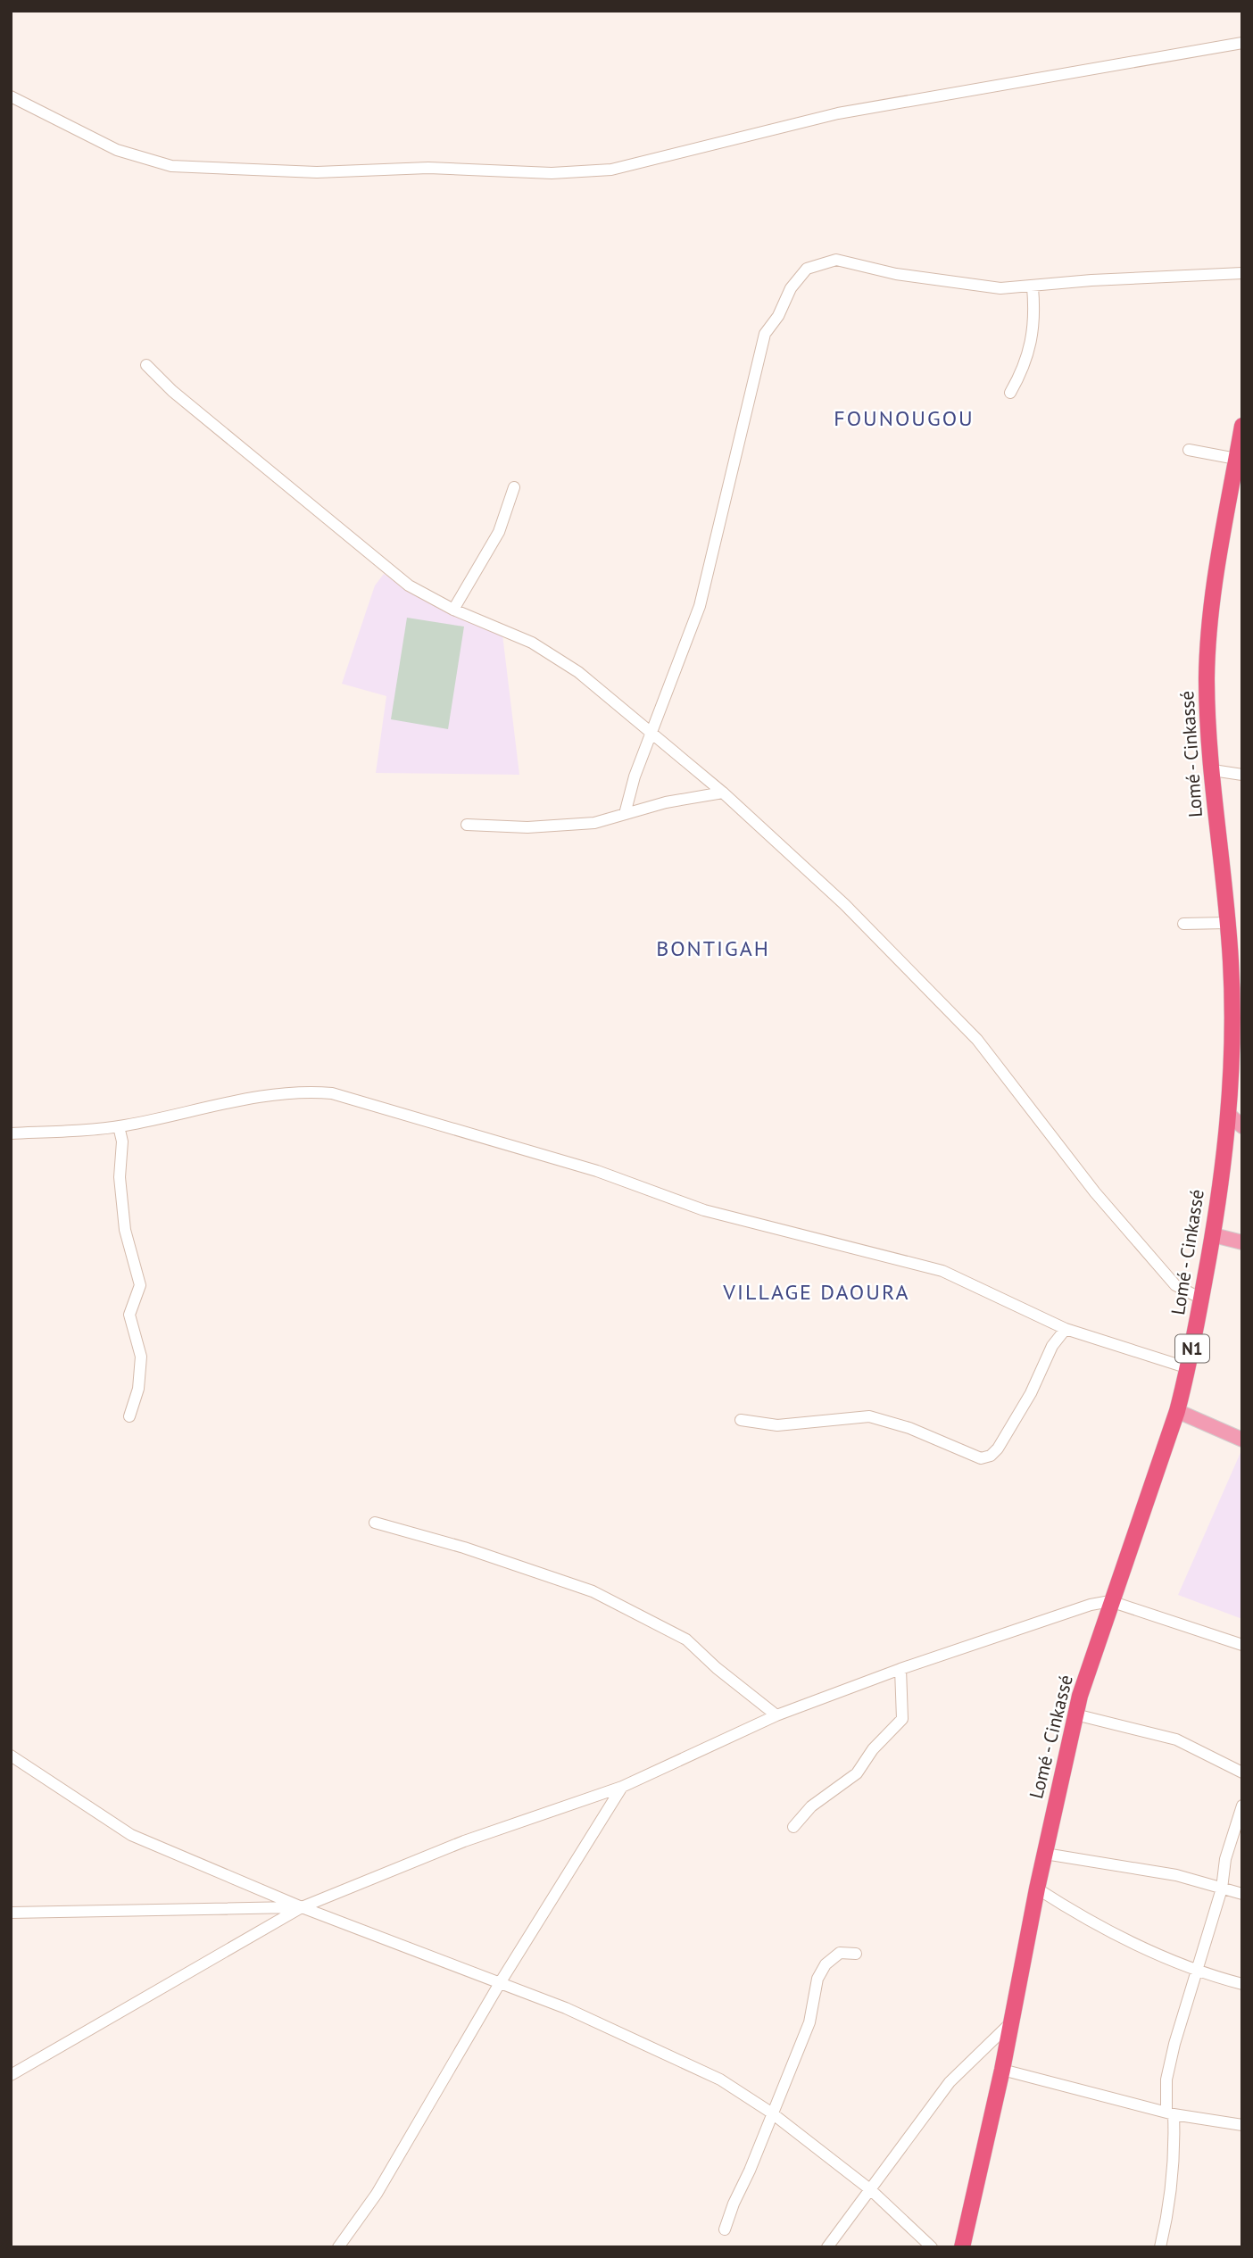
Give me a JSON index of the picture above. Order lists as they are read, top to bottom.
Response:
{
  "streets": {
    "highway": ["Lomé - Cinkassé", "N1"]
  },
  "districts": ["FOUNOUGOU", "BONTIGAH", "VILLAGE DAOURA"]
}
